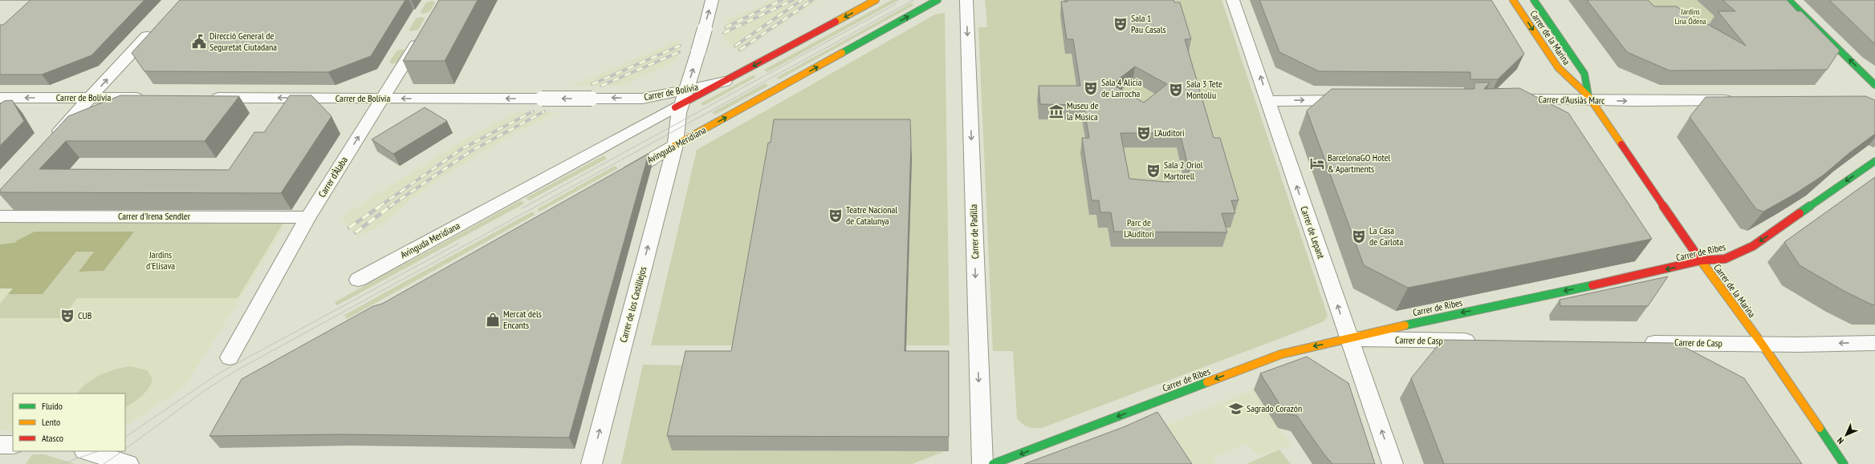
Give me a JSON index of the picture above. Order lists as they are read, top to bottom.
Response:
{
  "streets": {
    "street": [
      "Carrer de la Marina",
      "Carrer de Bolívia",
      "Carrer d'Ausiàs Marc",
      "Avinguda Meridiana",
      "Carrer d'Àlaba",
      "Carrer d'Irena Sendler",
      "Carrer de Padilla",
      "Carrer de Lepant",
      "Carrer de Ribes",
      "Carrer de los Castillejos",
      "Carrer de Casp"
    ]
  },
  "crossings": [
    ["Carrer de la Marina", "Carrer d'Ausiàs Marc"],
    ["Carrer de la Marina", "Carrer de Ribes"],
    ["Carrer de la Marina", "Carrer de Casp"],
    ["Carrer de Bolívia", "Avinguda Meridiana"],
    ["Carrer de Bolívia", "Carrer d'Àlaba"],
    ["Carrer de Bolívia", "Carrer de los Castillejos"],
    ["Avinguda Meridiana", "Carrer de los Castillejos"],
    ["Carrer d'Àlaba", "Carrer d'Irena Sendler"],
    ["Carrer de Lepant", "Carrer de Ribes"],
    ["Carrer de Lepant", "Carrer de Casp"],
    ["Carrer de Ribes", "Carrer de Casp"]
  ],
  "one_way": [
    "Carrer de Bolívia",
    "Carrer d'Ausiàs Marc",
    "Carrer d'Àlaba",
    "Carrer de Padilla",
    "Carrer de Lepant",
    "Carrer de Ribes",
    "Carrer de los Castillejos"
  ],
  "parks": ["Jardins Lina Ódena", "Parc de L'Auditori", "Jardins d'Elisava"],
  "places": {
    "theatre": [
      "Sala 1 Pau Casals",
      "Sala 4 Alicia de Larrocha",
      "Sala 3 Tete Montoliu",
      "L'Auditori",
      "Sala 2 Oriol Martorell",
      "Teatre Nacional de Catalunya",
      "La Casa de Carlota",
      "CUB"
    ],
    "public building": ["Direcció General de Seguretat Ciutadana"],
    "museum": ["Museu de la Música"],
    "hotel": ["BarcelonaGO Hotel & Apartments"],
    "shop": ["Mercat dels Encants"],
    "school or university": ["Sagrado Corazón"]
  },
  "legend": ["Fluido", "Lento", "Atasco"],
  "north": "bottom left"
}
